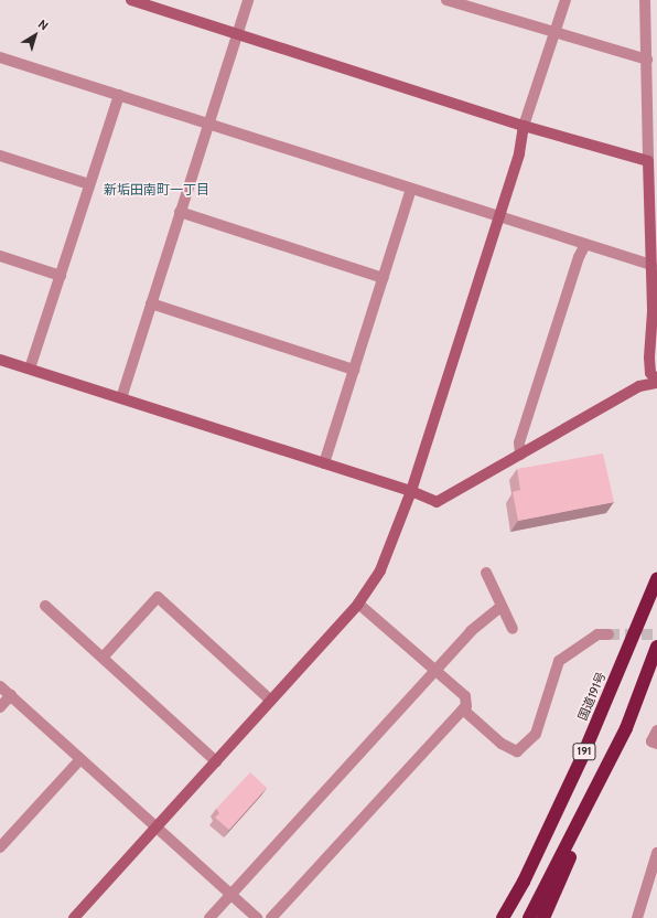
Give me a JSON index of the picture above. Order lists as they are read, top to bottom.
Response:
{
  "streets": {
    "highway": ["国道191号", "191"]
  },
  "districts": ["新垢田南町一丁目"],
  "north": "top right"
}
